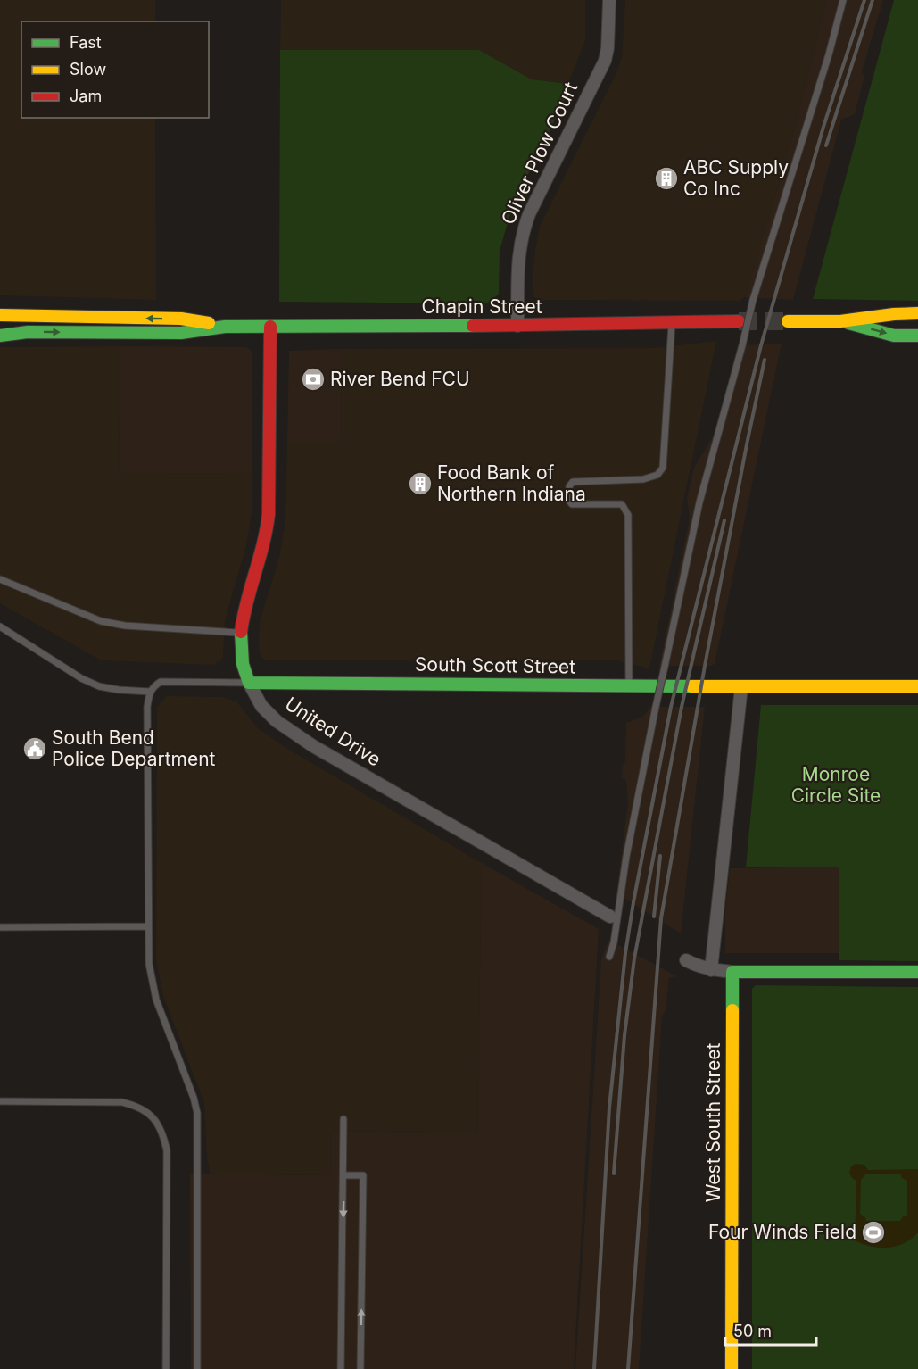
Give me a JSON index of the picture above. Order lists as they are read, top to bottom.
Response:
{
  "streets": {
    "street": [
      "Oliver Plow Court",
      "Chapin Street",
      "South Scott Street",
      "United Drive",
      "West South Street"
    ]
  },
  "crossings": [
    ["Oliver Plow Court", "Chapin Street"],
    ["Chapin Street", "United Drive"],
    ["South Scott Street", "United Drive"]
  ],
  "parks": ["Monroe Circle Site"],
  "places": {
    "building": ["ABC Supply Co Inc", "Food Bank of Northern Indiana"],
    "bank": ["River Bend FCU"],
    "public building": ["South Bend Police Department"],
    "sports": ["Four Winds Field"]
  },
  "legend": ["Fast", "Slow", "Jam"],
  "scale_bar": "50 m"
}
